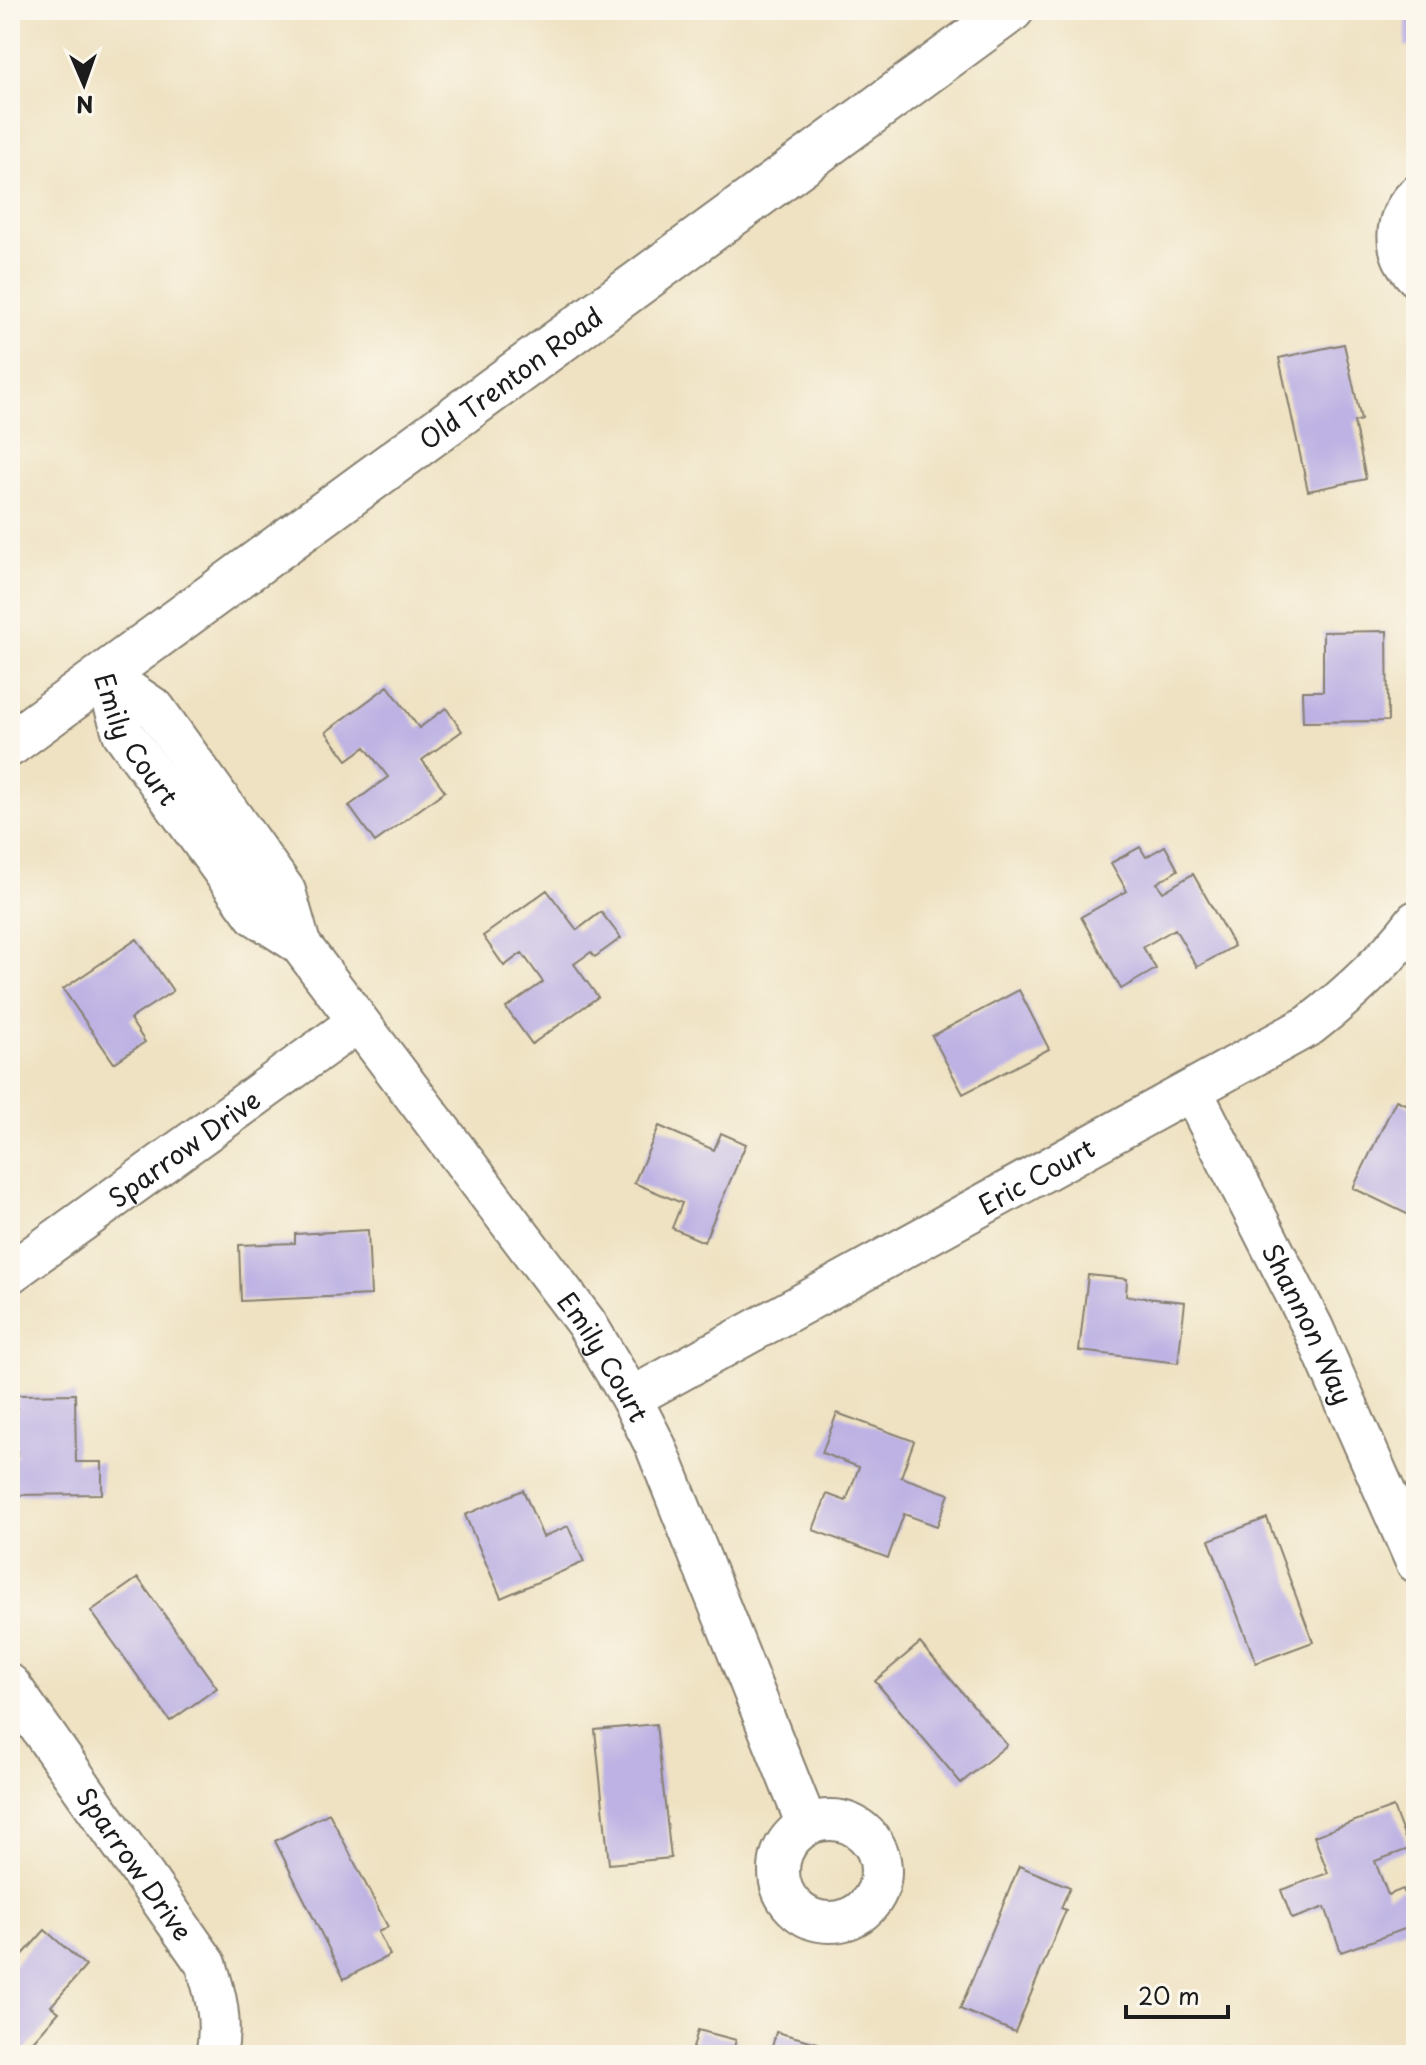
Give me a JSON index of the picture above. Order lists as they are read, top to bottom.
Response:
{
  "streets": {
    "main road": ["Old Trenton Road"],
    "street": [
      "Emily Court",
      "Sparrow Drive",
      "Eric Court",
      "Shannon Way"
    ]
  },
  "crossings": [
    ["Old Trenton Road", "Emily Court"],
    ["Emily Court", "Sparrow Drive"],
    ["Emily Court", "Eric Court"],
    ["Eric Court", "Shannon Way"]
  ],
  "scale_bar": "20 m",
  "north": "bottom"
}
